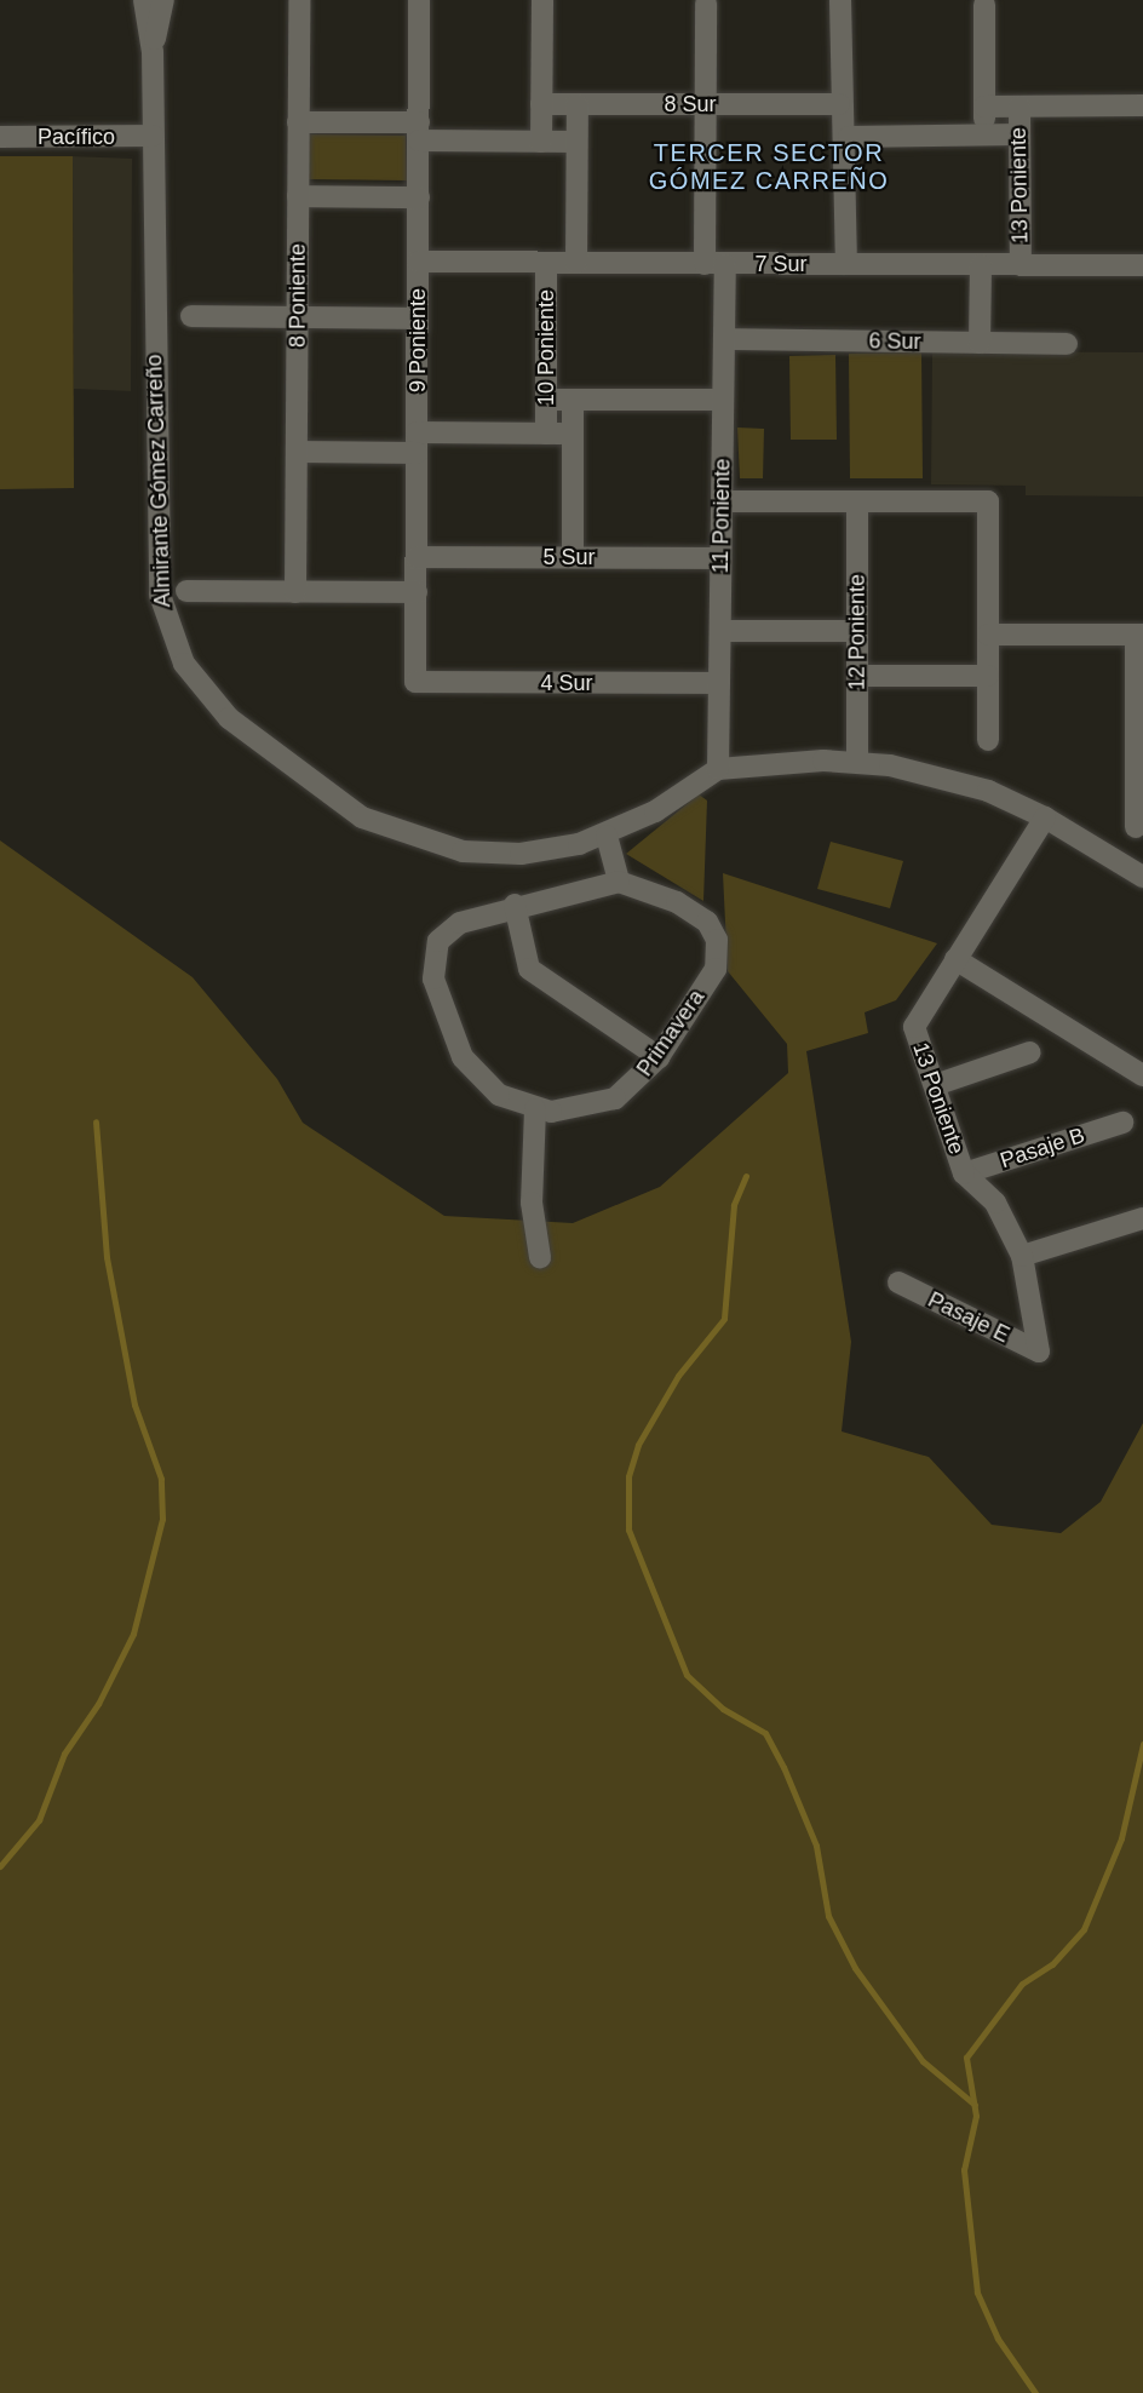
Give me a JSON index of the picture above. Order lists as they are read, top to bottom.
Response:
{
  "streets": {
    "street": [
      "8 Sur",
      "Pacífico",
      "13 Poniente",
      "7 Sur",
      "8 Poniente",
      "9 Poniente",
      "6 Sur",
      "10 Poniente",
      "Almirante Gómez Carreño",
      "11 Poniente",
      "5 Sur",
      "12 Poniente",
      "4 Sur",
      "Primavera",
      "Pasaje B",
      "Pasaje E"
    ]
  },
  "crossings": [
    ["8 Sur", "10 Poniente"],
    ["8 Sur", "11 Poniente"],
    ["Pacífico", "Almirante Gómez Carreño"],
    ["13 Poniente", "7 Sur"],
    ["13 Poniente", "Almirante Gómez Carreño"],
    ["13 Poniente", "Pasaje B"],
    ["13 Poniente", "Pasaje E"],
    ["7 Sur", "9 Poniente"],
    ["7 Sur", "10 Poniente"],
    ["7 Sur", "11 Poniente"],
    ["9 Poniente", "5 Sur"],
    ["9 Poniente", "4 Sur"],
    ["6 Sur", "11 Poniente"],
    ["10 Poniente", "5 Sur"],
    ["Almirante Gómez Carreño", "11 Poniente"],
    ["Almirante Gómez Carreño", "12 Poniente"],
    ["11 Poniente", "5 Sur"],
    ["11 Poniente", "4 Sur"]
  ],
  "districts": ["TERCER SECTOR GÓMEZ CARREÑO"]
}
